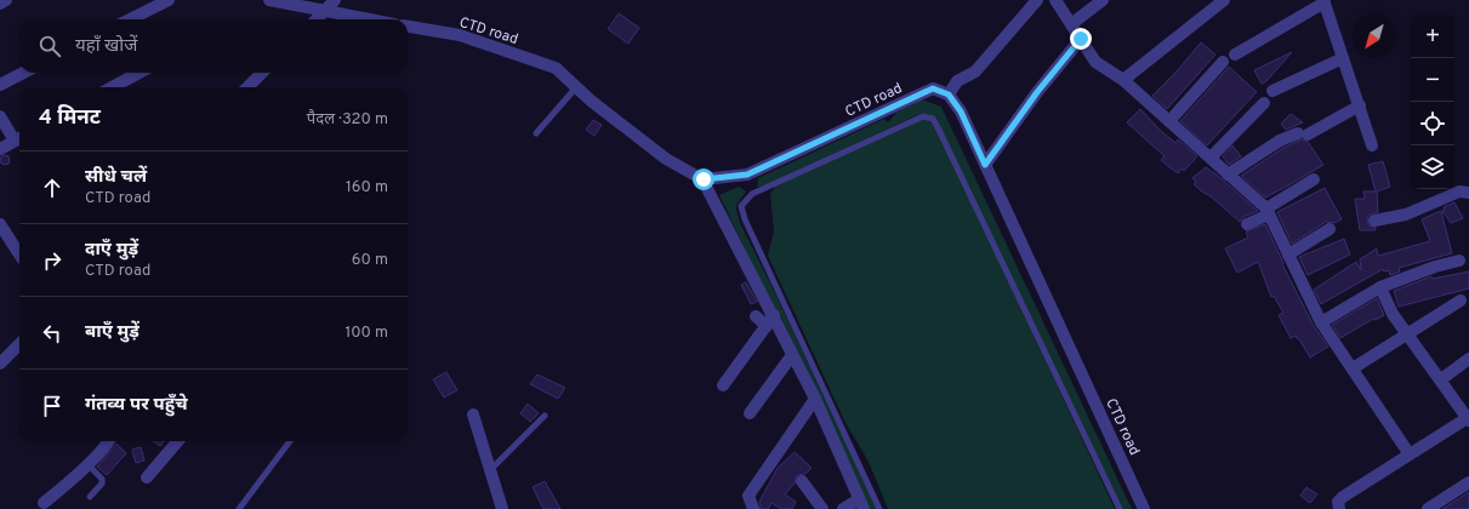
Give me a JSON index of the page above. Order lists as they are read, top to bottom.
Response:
{
  "streets": {
    "street": ["CTD road"]
  },
  "north": "bottom left",
  "page": {
    "map_buttons": ["+", "−"],
    "search": "यहाँ खोजें",
    "heading": ["4 मिनट", "पैदल · 320 m"],
    "list": [
      ["सीधे चलें", "CTD road", "160 m"],
      ["दाएँ मुड़ें", "CTD road", "60 m"],
      ["बाएँ मुड़ें", "100 m"],
      "गंतव्य पर पहुँचे"
    ]
  }
}
